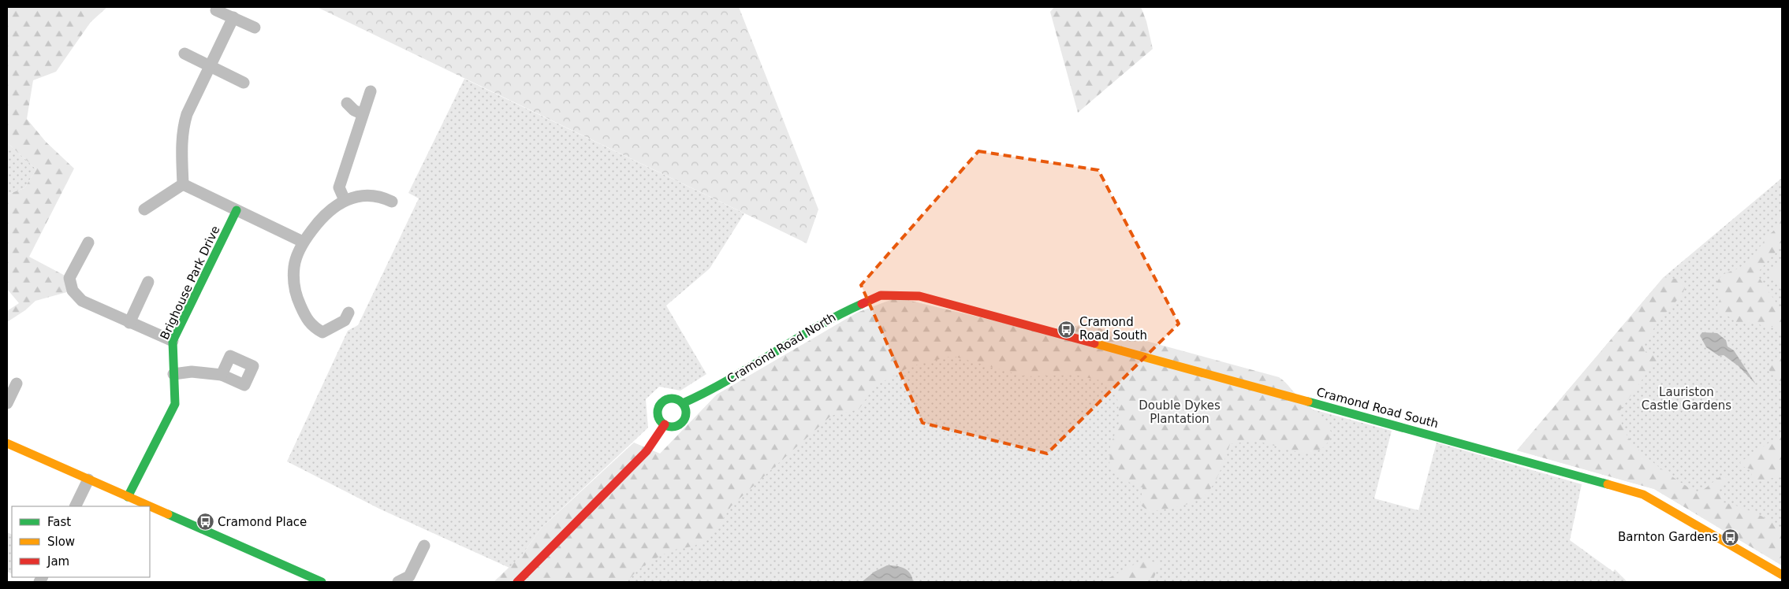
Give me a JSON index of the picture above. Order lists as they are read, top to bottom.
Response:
{
  "streets": {
    "street": ["Brighouse Park Drive", "Cramond Road North", "Cramond Road South"]
  },
  "crossings": [
    ["Cramond Road North", "Cramond Road South"]
  ],
  "parks": ["Lauriston Castle Gardens", "Double Dykes Plantation"],
  "places": {
    "bus stop": ["Cramond Road South", "Cramond Place", "Barnton Gardens"]
  },
  "legend": ["Fast", "Slow", "Jam"]
}
